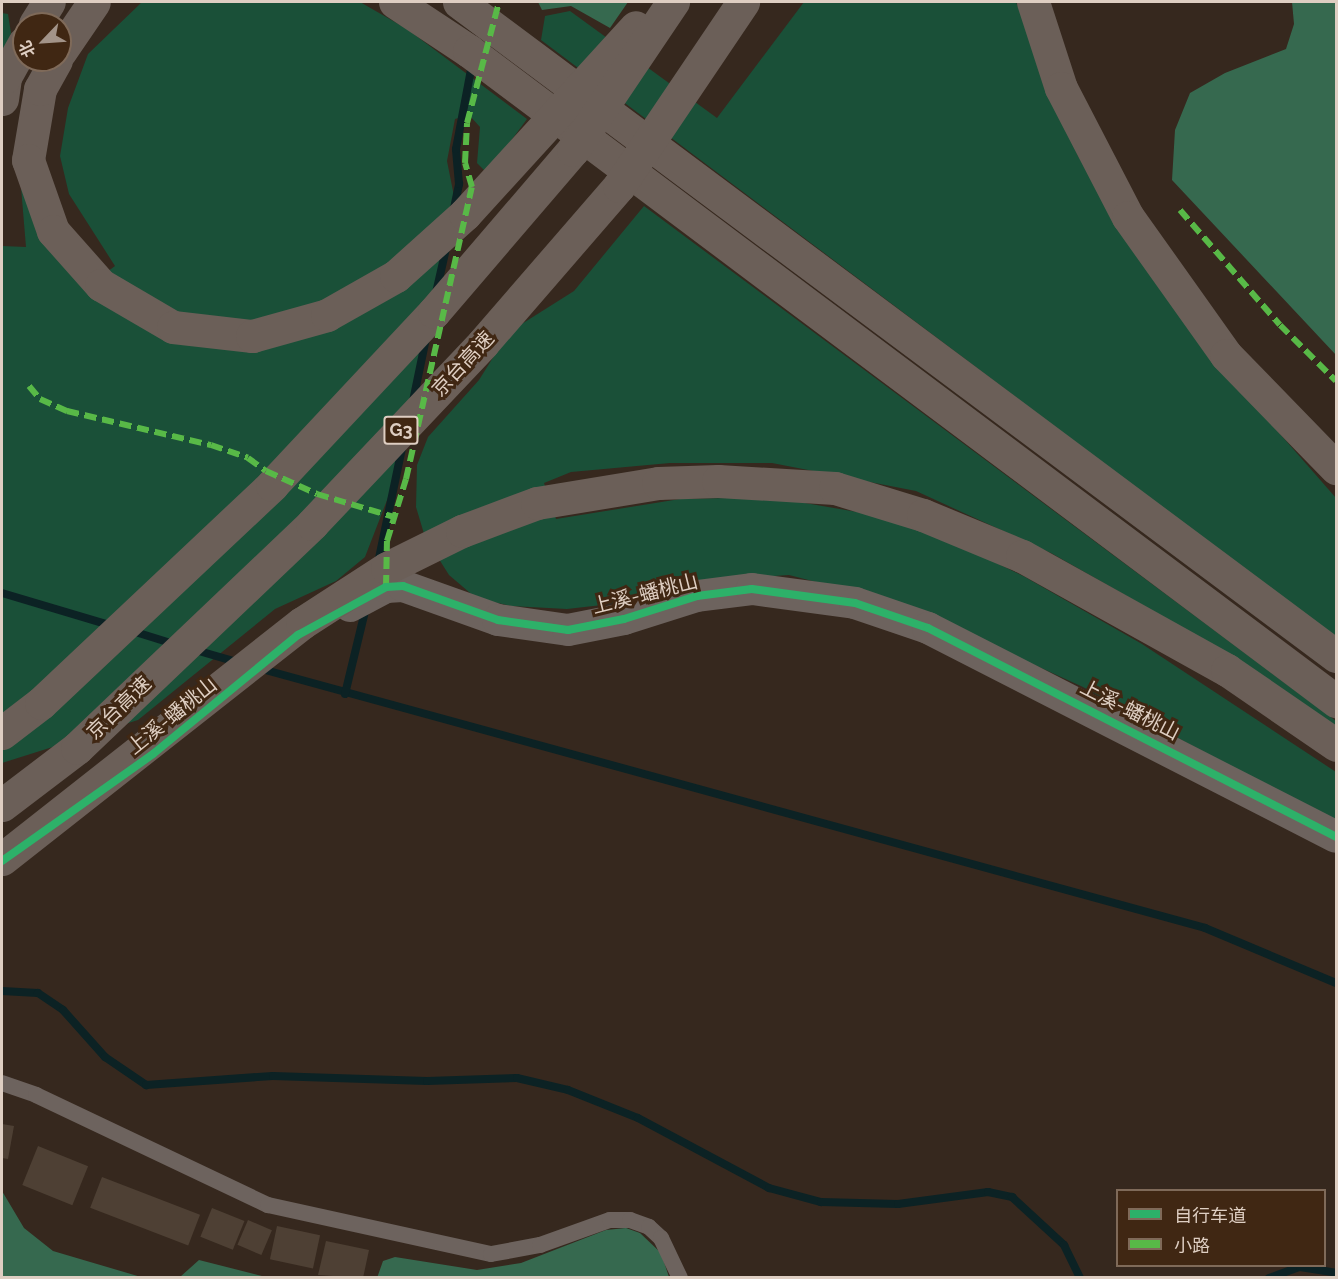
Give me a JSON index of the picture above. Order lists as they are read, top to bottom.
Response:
{
  "streets": {
    "highway": ["京台高速", "G3"],
    "street": ["上溪-蟠桃山"]
  },
  "legend": ["自行车道", "小路"],
  "north": "bottom left"
}
